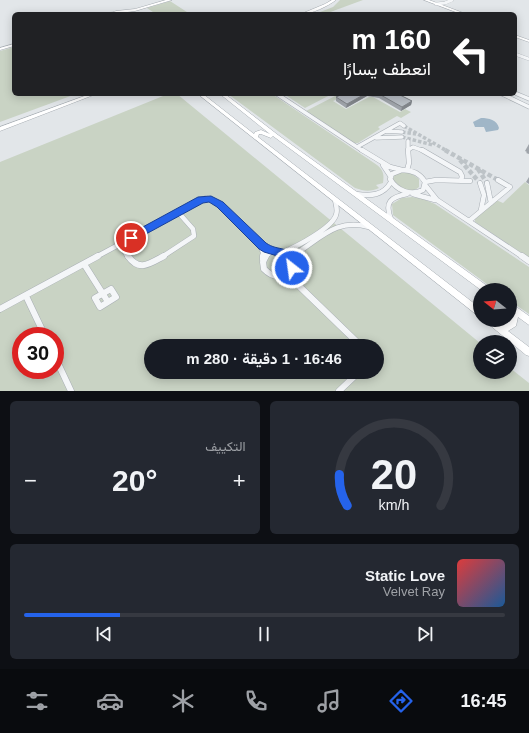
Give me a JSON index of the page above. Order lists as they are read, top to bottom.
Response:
{
  "north": "left",
  "page": {
    "turn": ["160 m", "انعطف يسارًا"],
    "limit": "30",
    "trip": "16:46 · 1 دقيقة · 280 m",
    "tile": "التكييف",
    "heat": ["−", "20°", "+"],
    "song": ["Static Love", "Velvet Ray"],
    "tabs": "16:45",
    "gauge": ["20", "km/h"]
  }
}
